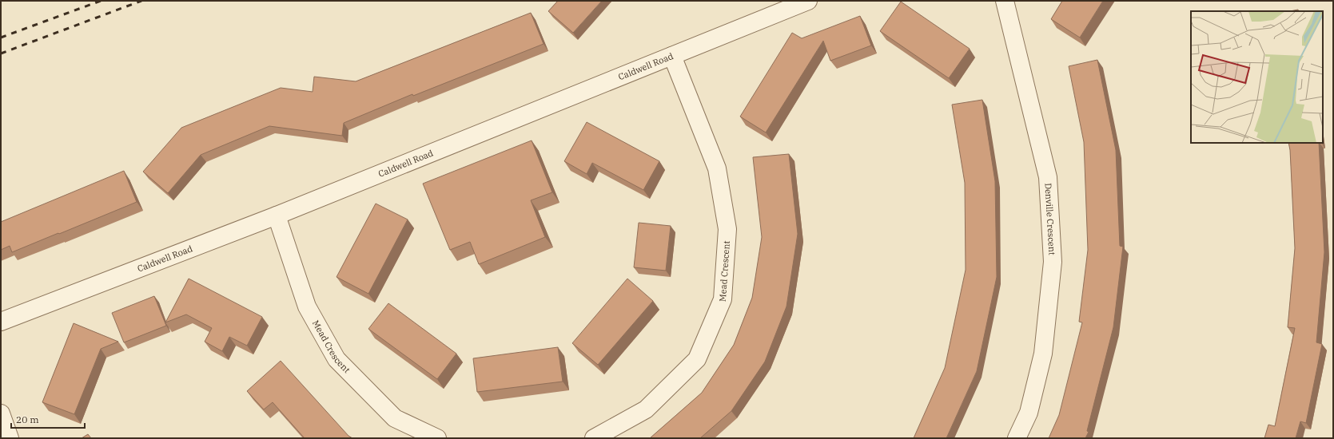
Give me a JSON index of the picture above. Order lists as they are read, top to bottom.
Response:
{
  "streets": {
    "street": ["Caldwell Road", "Denville Crescent", "Mead Crescent"]
  },
  "crossings": [
    ["Caldwell Road", "Mead Crescent"]
  ],
  "scale_bar": "20 m"
}
